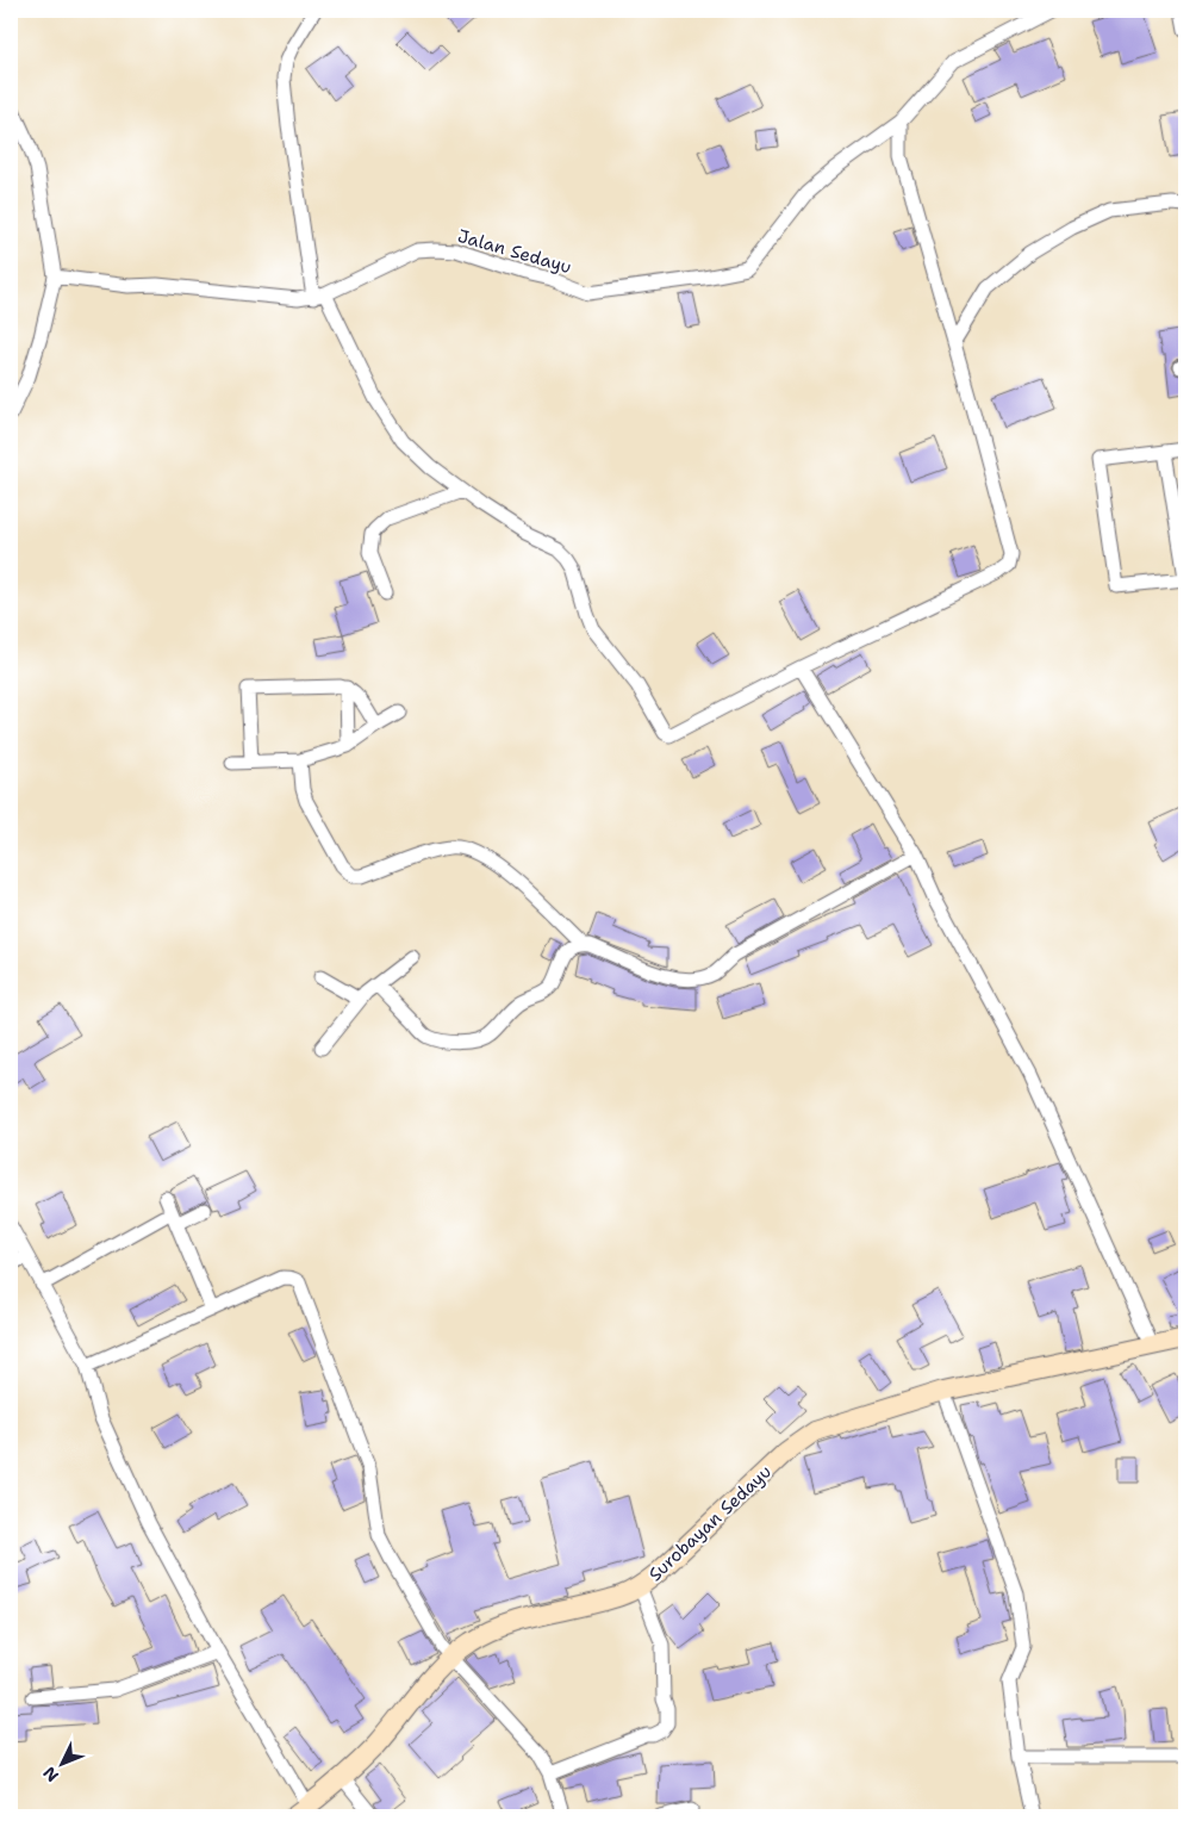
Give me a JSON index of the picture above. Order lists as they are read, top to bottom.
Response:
{
  "streets": {
    "main road": ["Surobayan Sedayu"],
    "street": ["Jalan Sedayu"]
  },
  "north": "bottom left"
}
